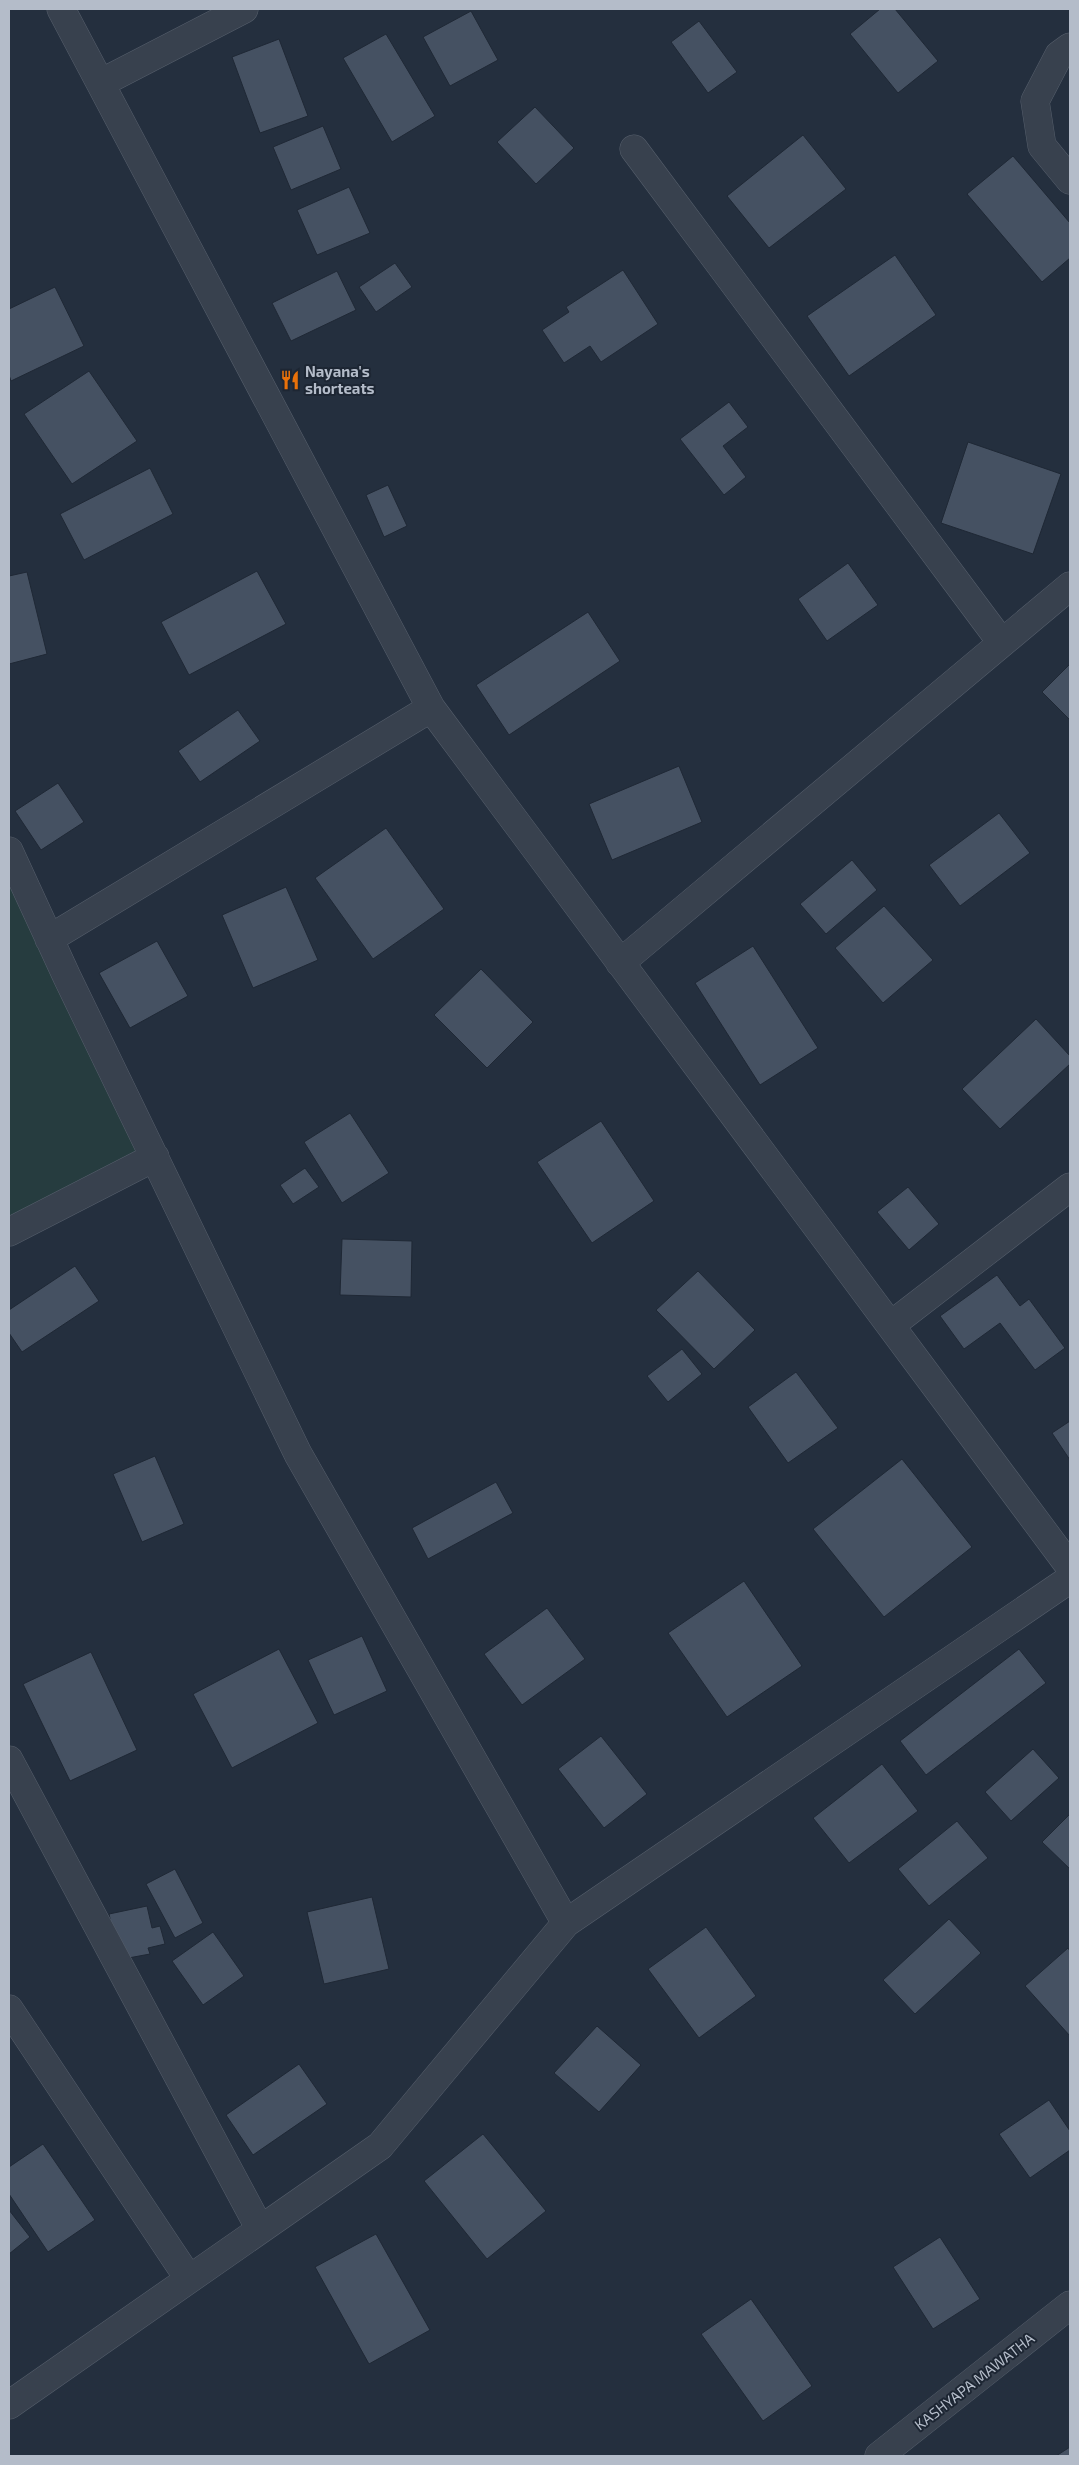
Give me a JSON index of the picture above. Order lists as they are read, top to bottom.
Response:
{
  "streets": {
    "street": ["KASHYAPA MAWATHA"]
  },
  "places": {
    "restaurant": ["Nayana's shorteats"]
  }
}
